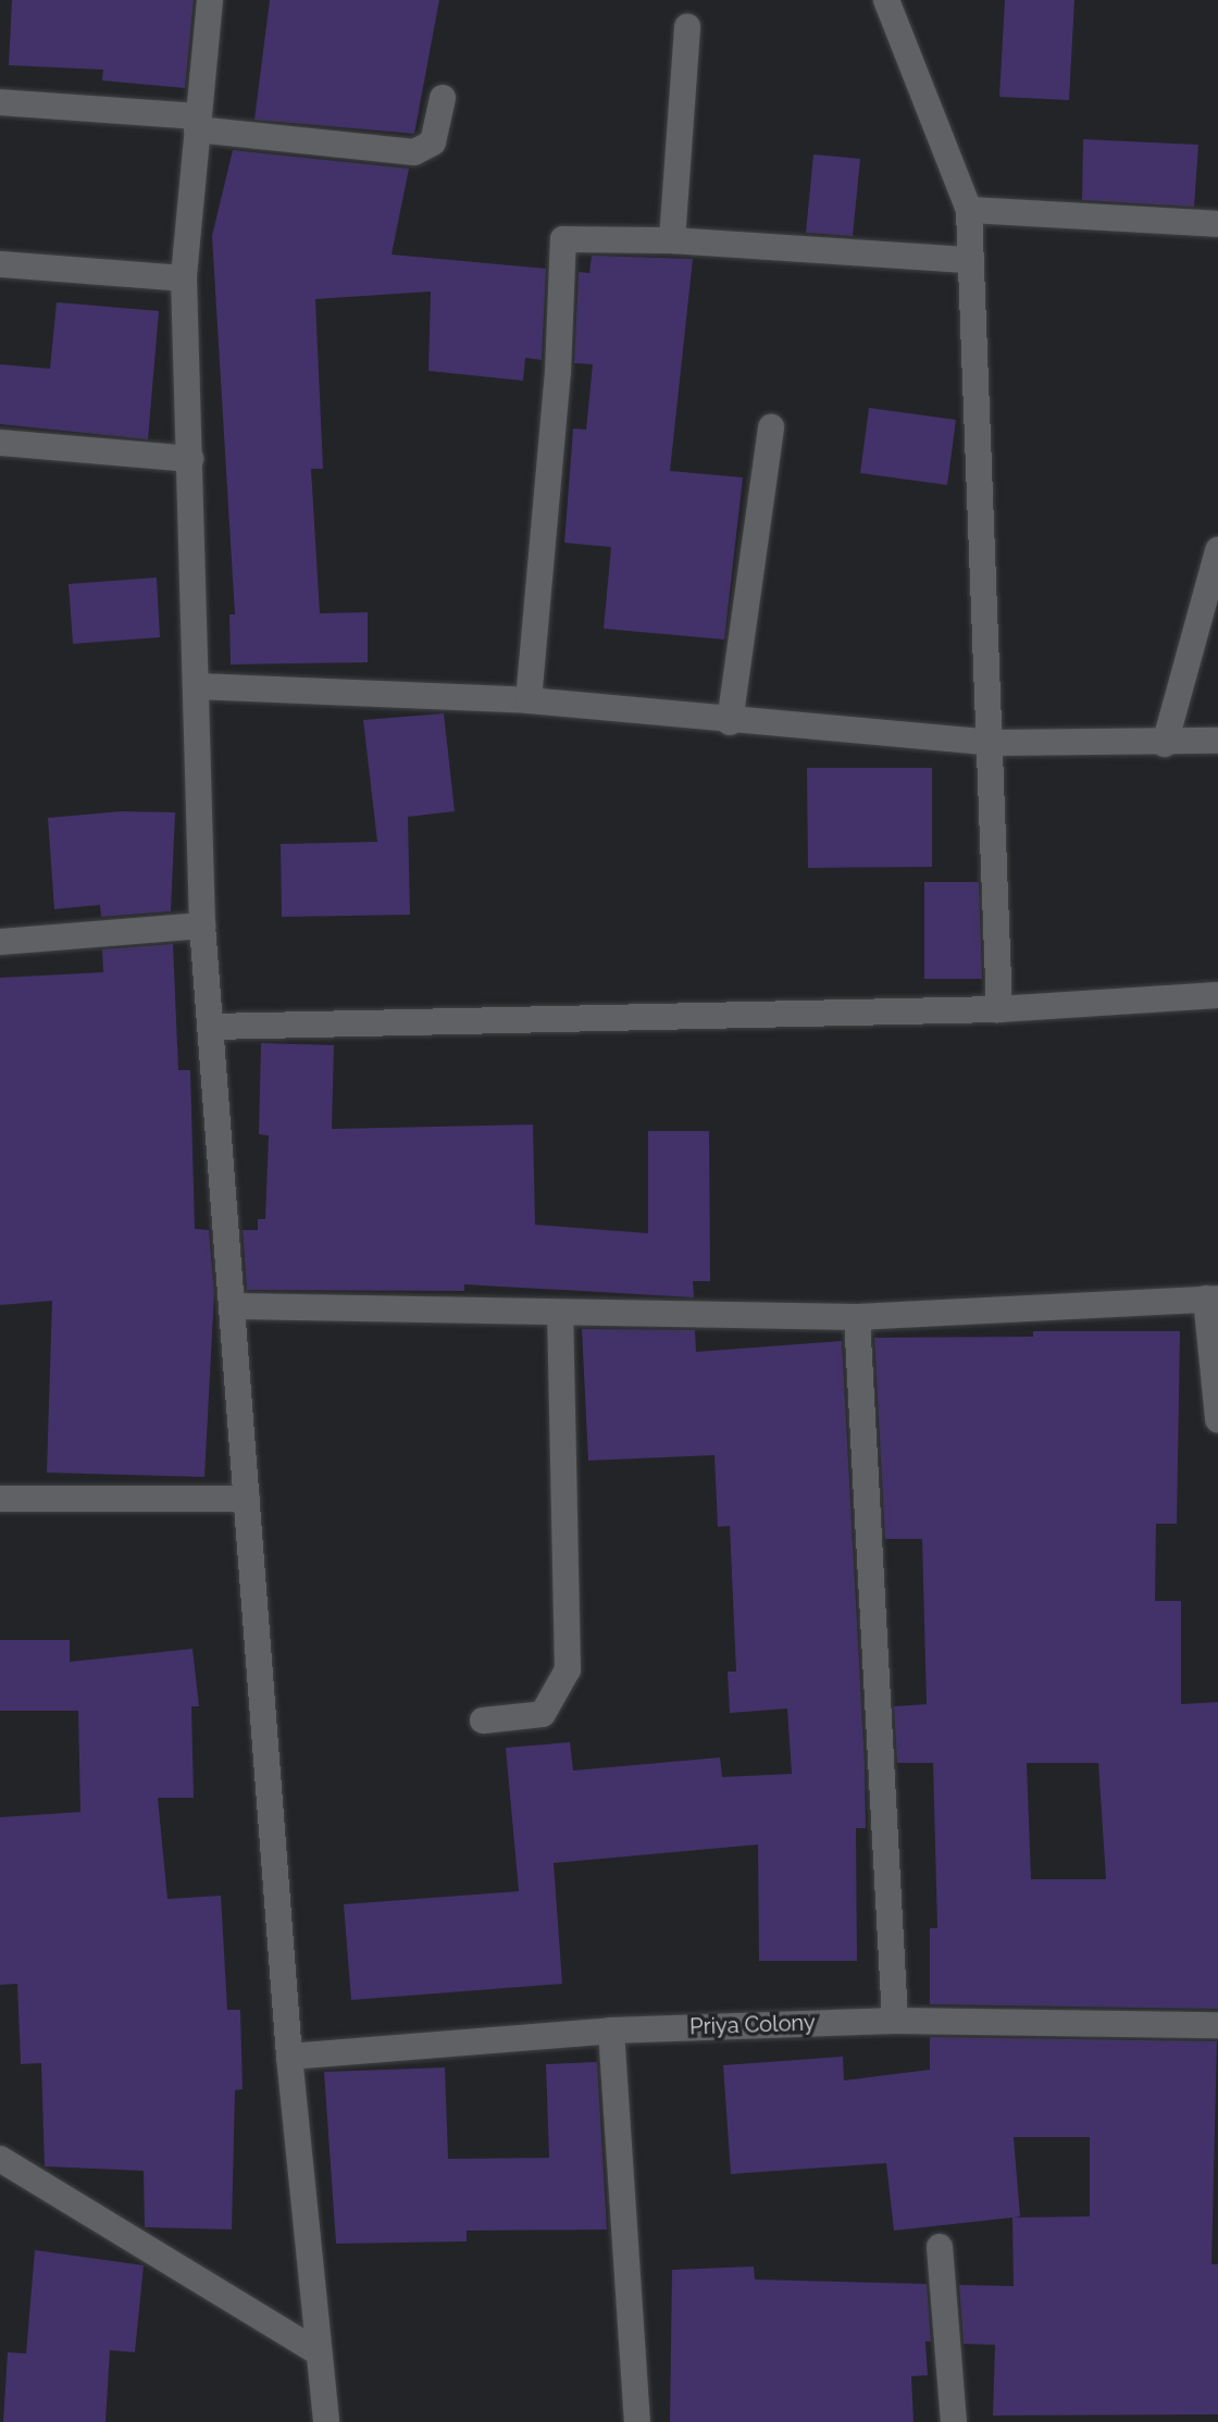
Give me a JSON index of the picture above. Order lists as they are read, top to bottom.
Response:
{
  "streets": {
    "street": ["Priya Colony"]
  }
}
